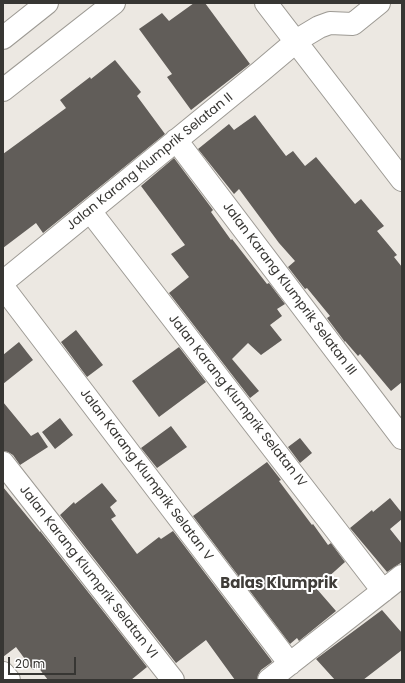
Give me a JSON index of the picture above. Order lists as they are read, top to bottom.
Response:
{
  "streets": {
    "street": [
      "Jalan Karang Klumprik Selatan II",
      "Jalan Karang Klumprik Selatan III",
      "Jalan Karang Klumprik Selatan IV",
      "Jalan Karang Klumprik Selatan V",
      "Jalan Karang Klumprik Selatan VI"
    ]
  },
  "crossings": [
    ["Jalan Karang Klumprik Selatan II", "Jalan Karang Klumprik Selatan III"],
    ["Jalan Karang Klumprik Selatan II", "Jalan Karang Klumprik Selatan IV"]
  ],
  "districts": ["Balas Klumprik"],
  "scale_bar": "20 m"
}
